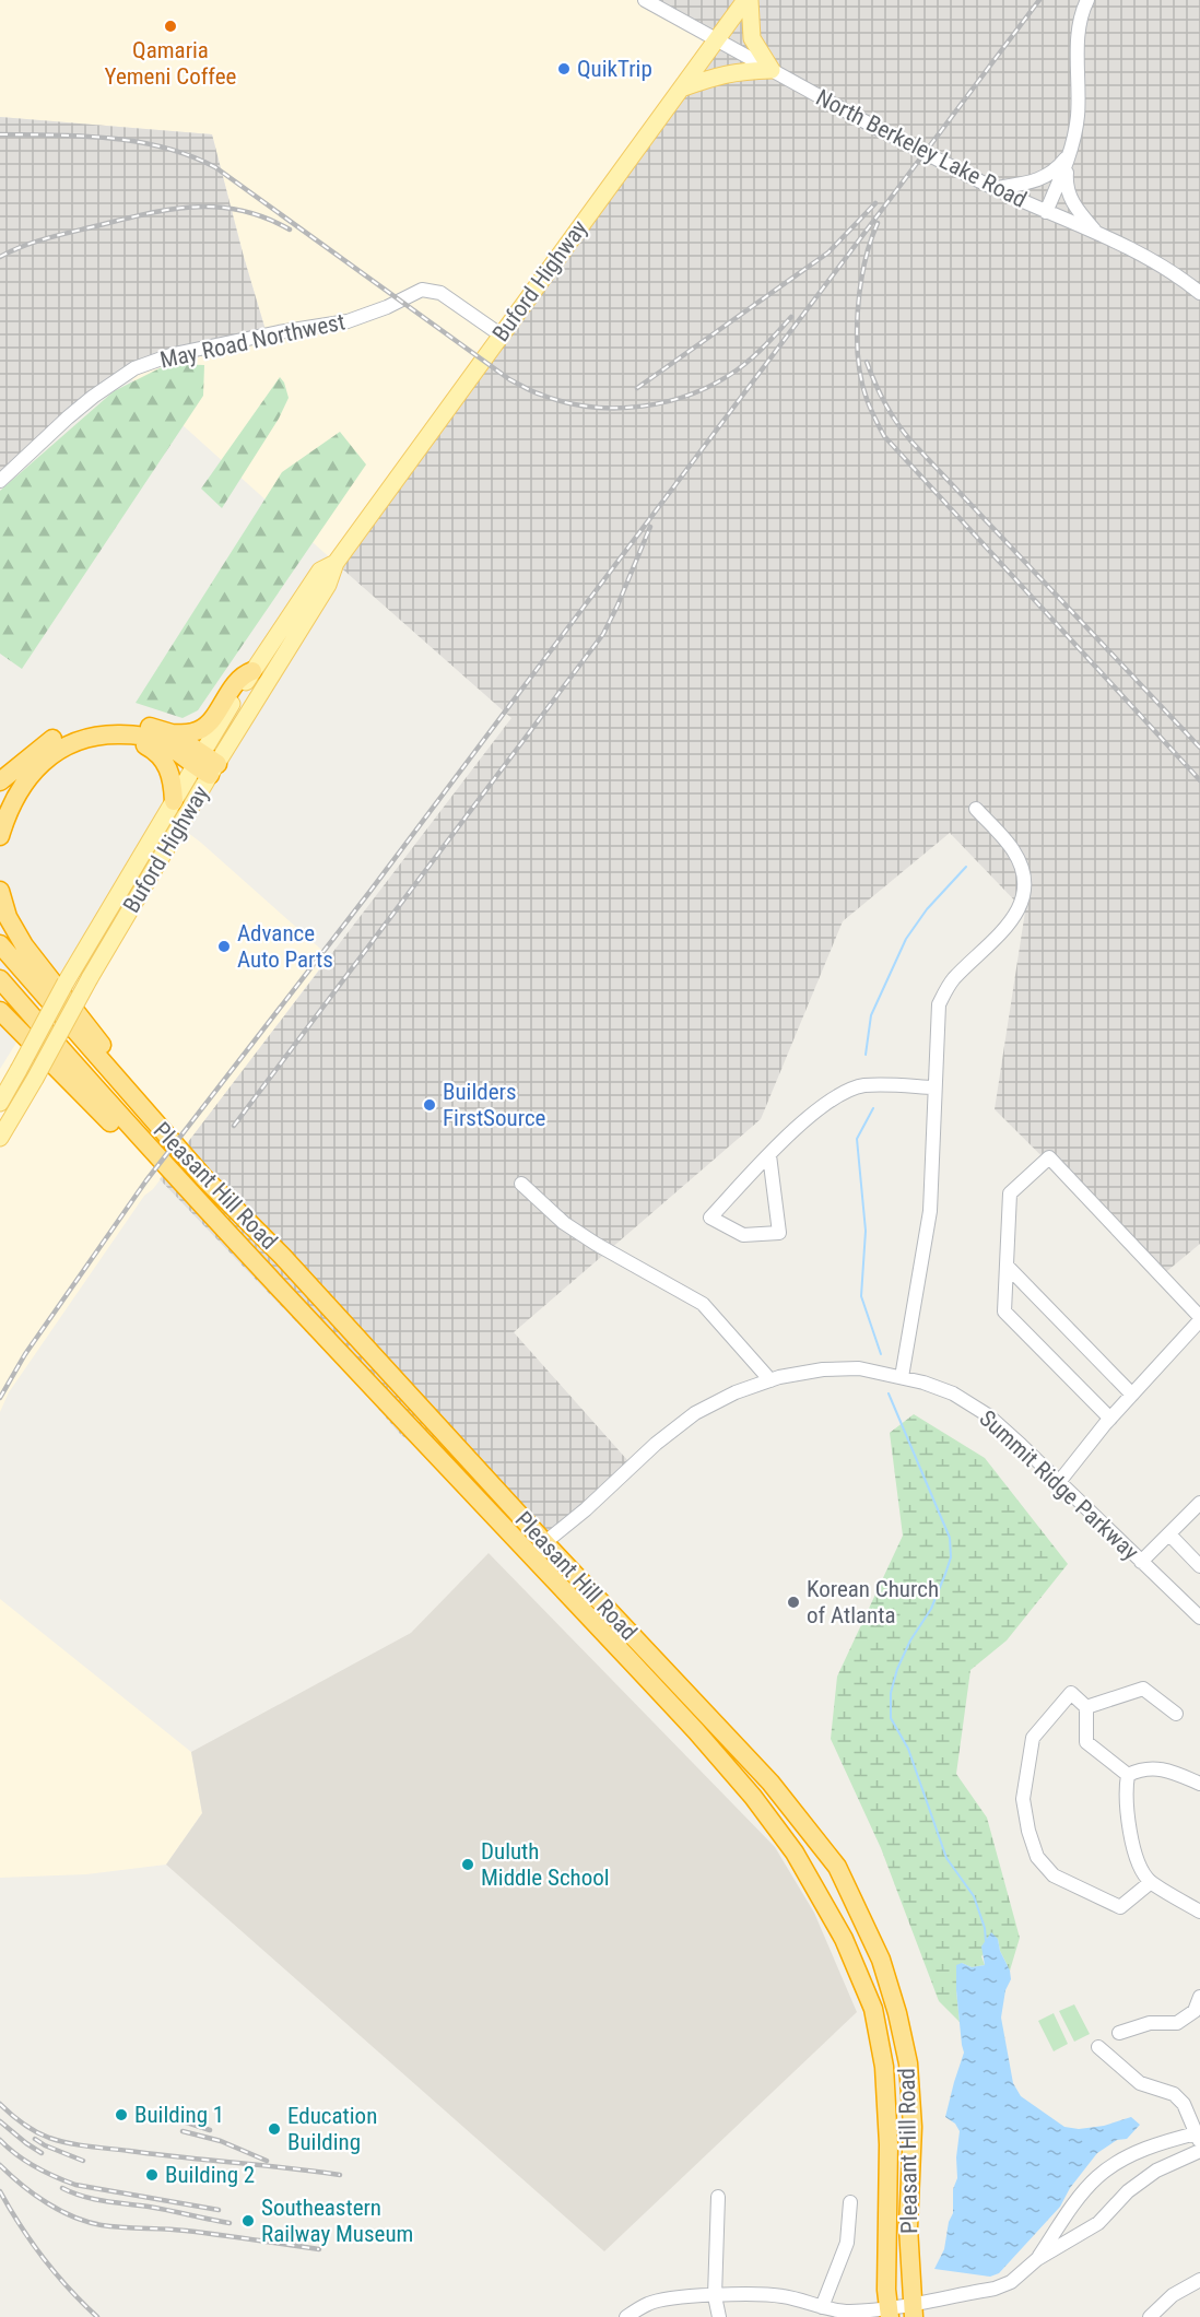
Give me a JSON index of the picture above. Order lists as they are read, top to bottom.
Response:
{
  "streets": {
    "highway": ["Pleasant Hill Road"],
    "main road": ["Buford Highway"],
    "street": ["North Berkeley Lake Road", "May Road Northwest", "Summit Ridge Parkway"]
  },
  "crossings": [
    ["North Berkeley Lake Road", "Buford Highway"],
    ["Buford Highway", "May Road Northwest"],
    ["Pleasant Hill Road", "Summit Ridge Parkway"]
  ],
  "places": [
    "Qamaria Yemeni Coffee",
    "QuikTrip",
    "Advance Auto Parts",
    "Builders FirstSource",
    "Korean Church of Atlanta",
    "Duluth Middle School",
    "Building 1",
    "Education Building",
    "Building 2",
    "Southeastern Railway Museum"
  ]
}
